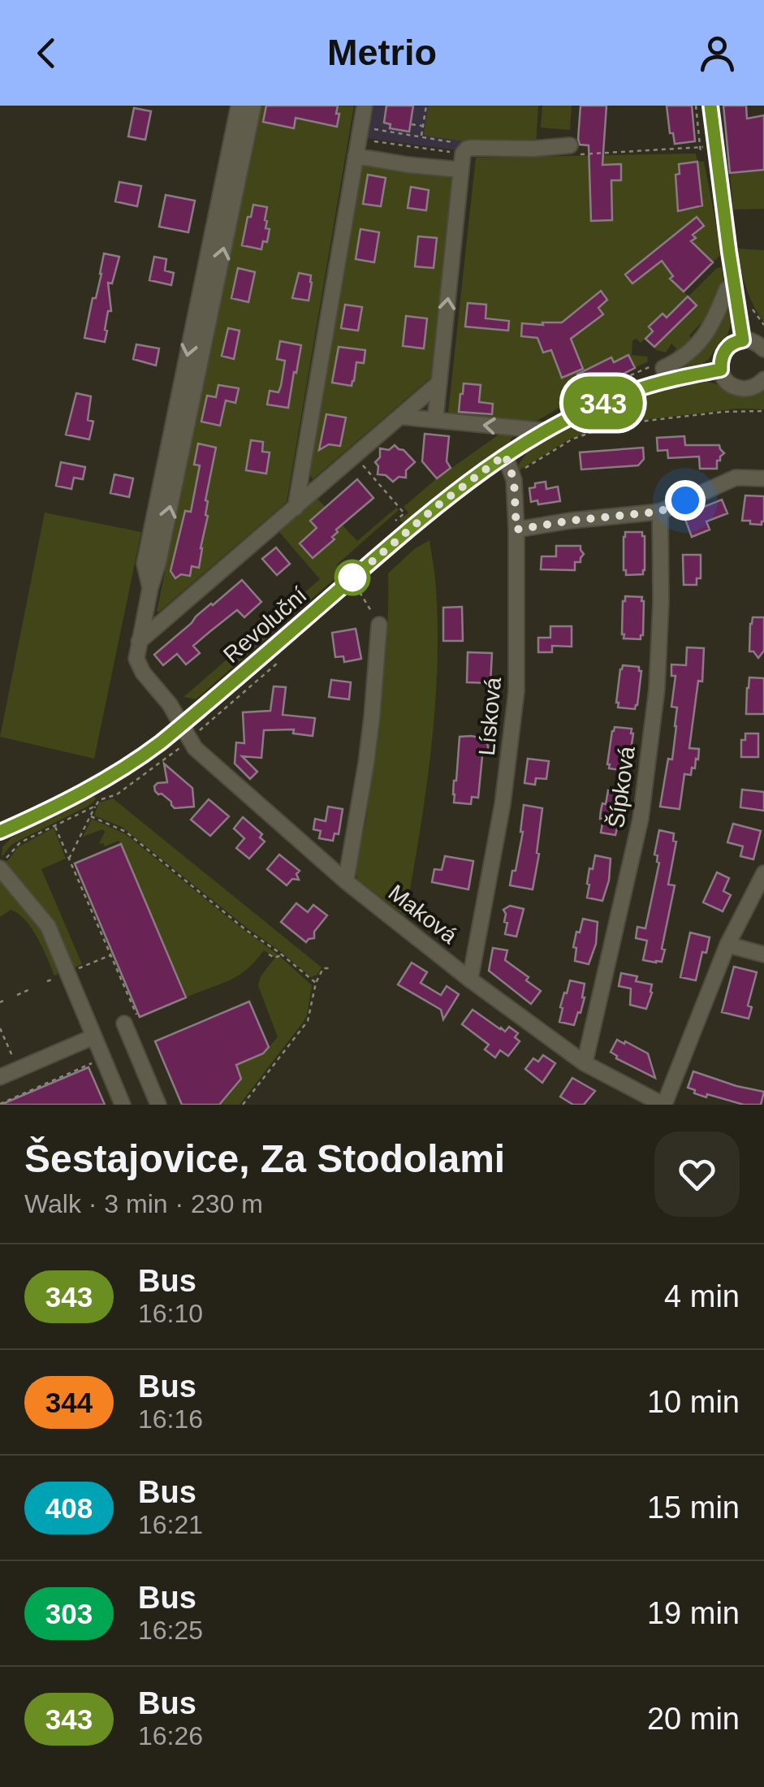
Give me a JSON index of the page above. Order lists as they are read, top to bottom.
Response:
{
  "streets": {
    "street": [
      "Revoluční",
      "Lísková",
      "Šípková",
      "Maková"
    ]
  },
  "crossings": [
    ["Revoluční", "Lísková"],
    ["Revoluční", "Maková"],
    ["Lísková", "Maková"],
    ["Šípková", "Maková"]
  ],
  "lines": ["bus line 343"],
  "page": {
    "header": "Metrio",
    "on_map": "343",
    "heading": ["Šestajovice, Za Stodolami", "Walk · 3 min · 230 m"],
    "list": [
      {
        "mark": "343",
        "name": "Bus",
        "note": "16:10",
        "value": "4 min"
      },
      {
        "mark": "344",
        "name": "Bus",
        "note": "16:16",
        "value": "10 min"
      },
      {
        "mark": "408",
        "name": "Bus",
        "note": "16:21",
        "value": "15 min"
      },
      {
        "mark": "303",
        "name": "Bus",
        "note": "16:25",
        "value": "19 min"
      },
      {
        "mark": "343",
        "name": "Bus",
        "note": "16:26",
        "value": "20 min"
      }
    ]
  }
}
